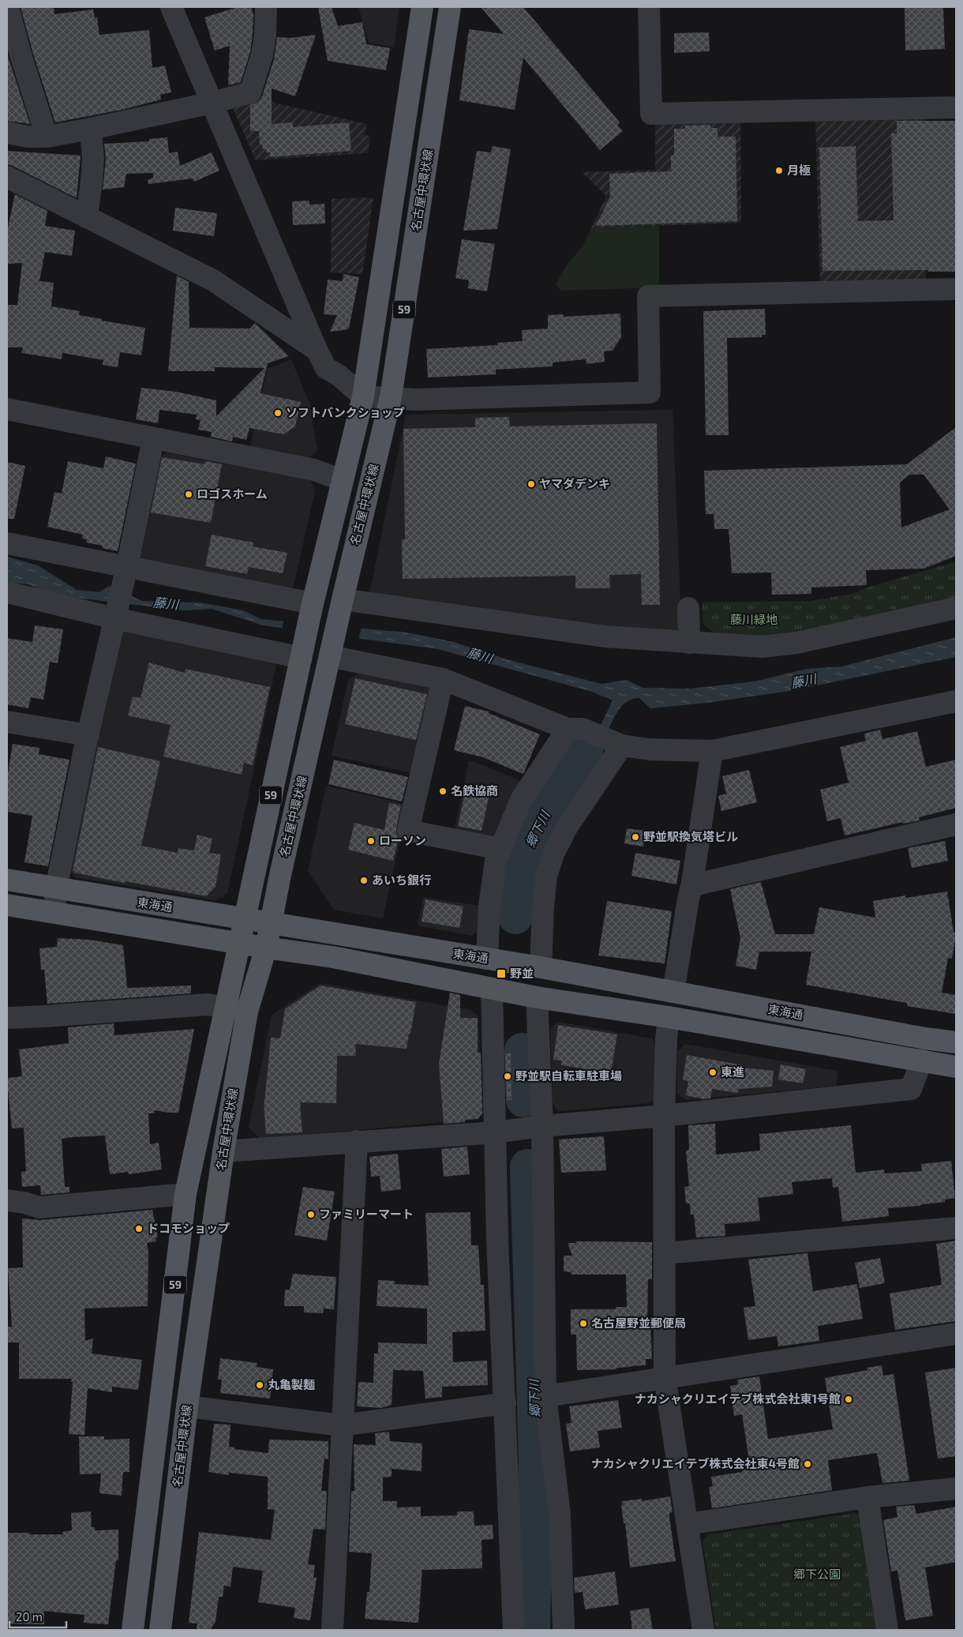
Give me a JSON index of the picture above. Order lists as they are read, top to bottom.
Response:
{
  "streets": {
    "main road": ["名古屋中環状線", "59", "東海通"]
  },
  "crossings": [
    ["名古屋中環状線", "東海通"],
    ["59", "東海通"]
  ],
  "water": ["藤川", "郷下川"],
  "parks": ["藤川緑地", "郷下公園"],
  "places": {
    "other": [
      "月極",
      "ソフトバンクショップ",
      "ヤマダデンキ",
      "ロゴスホーム",
      "名鉄協商",
      "野並駅換気塔ビル",
      "ローソン",
      "あいち銀行",
      "東進",
      "野並駅自転車駐車場",
      "ファミリーマート",
      "ドコモショップ",
      "名古屋野並郵便局",
      "丸亀製麺",
      "ナカシャクリエイテブ株式会社東1号館",
      "ナカシャクリエイテブ株式会社東4号館"
    ],
    "transit": ["野並"]
  },
  "scale_bar": "20 m"
}
